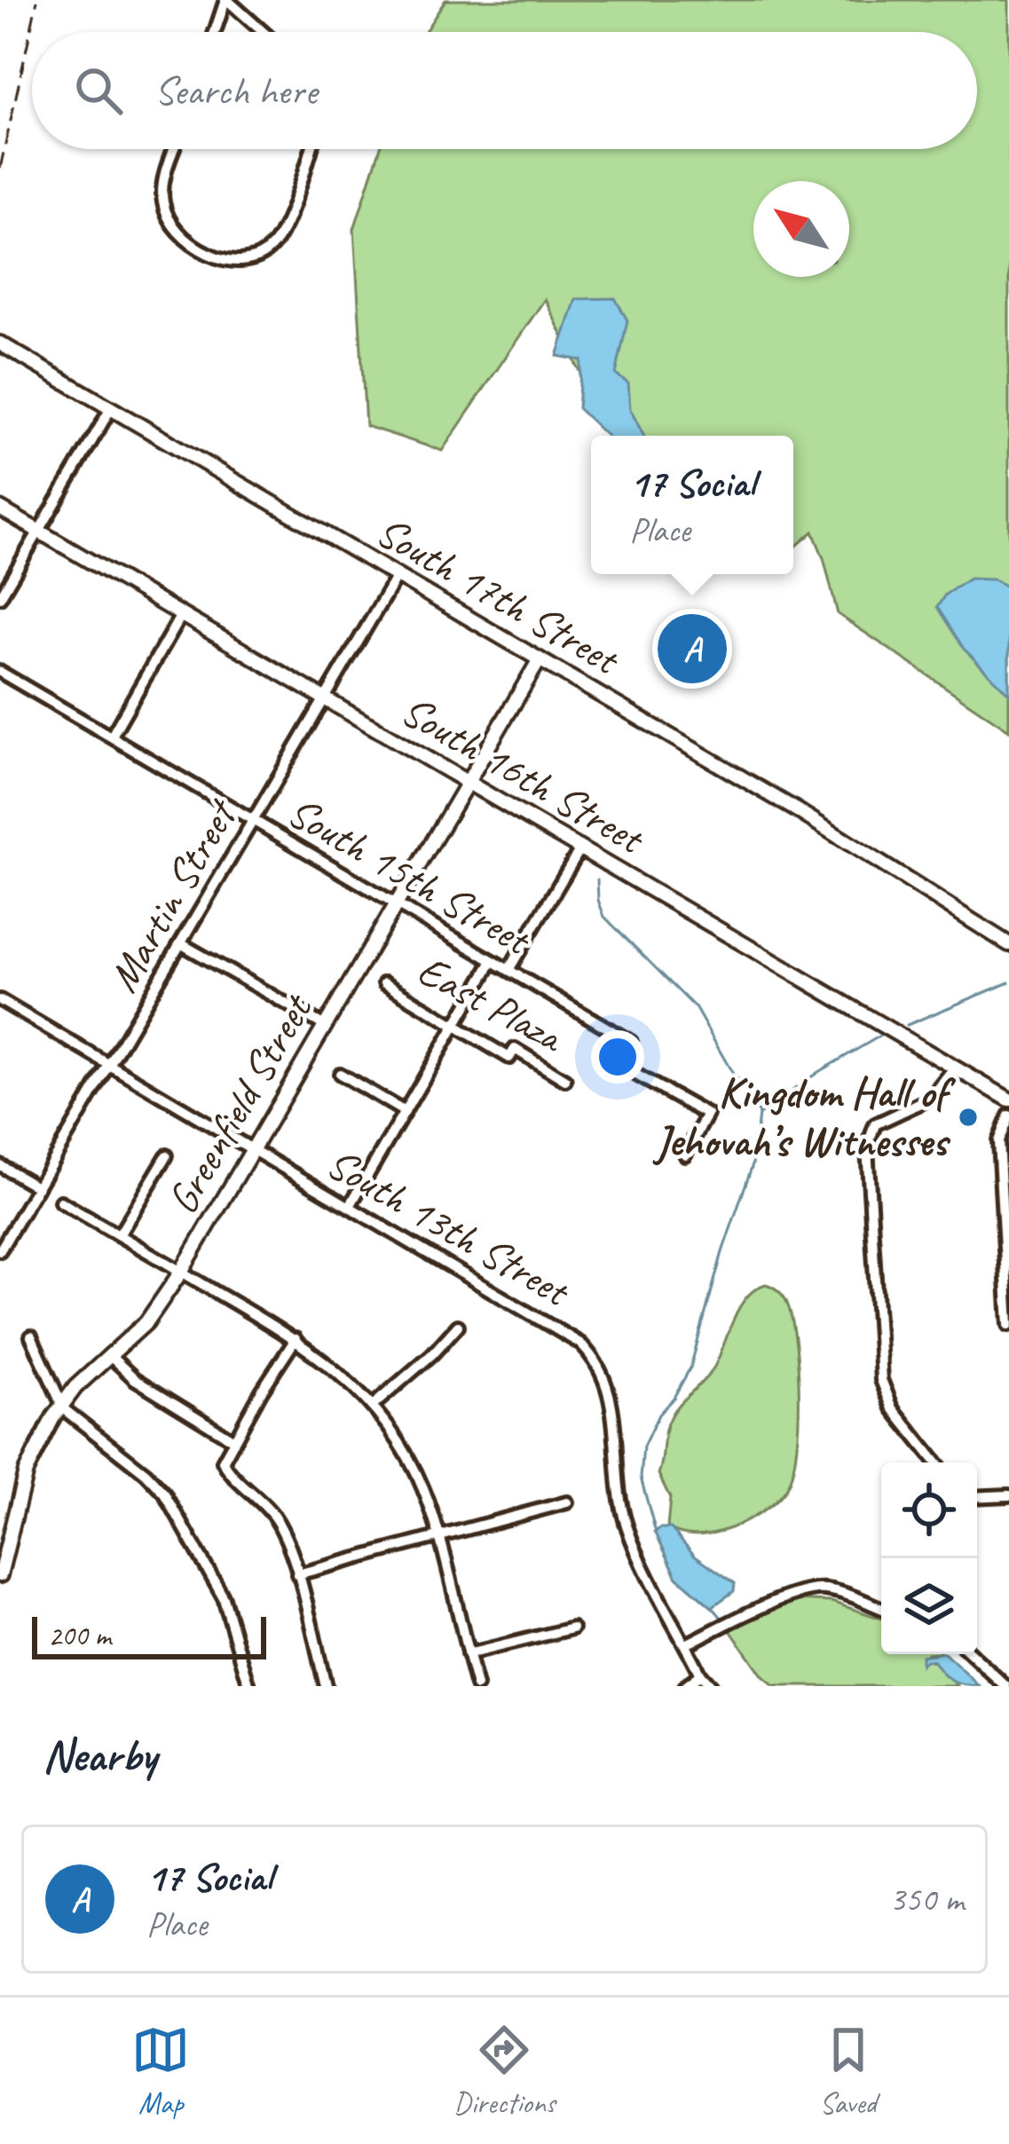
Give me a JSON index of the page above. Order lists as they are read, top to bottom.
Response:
{
  "streets": {
    "main road": ["South 17th Street", "South 16th Street", "Greenfield Street"],
    "street": [
      "South 15th Street",
      "Martin Street",
      "East Plaza",
      "South 13th Street"
    ]
  },
  "crossings": [
    ["South 17th Street", "Martin Street"],
    ["South 17th Street", "Greenfield Street"],
    ["South 16th Street", "Martin Street"],
    ["South 16th Street", "Greenfield Street"],
    ["South 15th Street", "Martin Street"],
    ["South 15th Street", "Greenfield Street"],
    ["Martin Street", "South 13th Street"],
    ["Greenfield Street", "South 13th Street"]
  ],
  "places": ["Kingdom Hall of Jehovah’s Witnesses"],
  "scale_bar": "200 m",
  "north": "top left",
  "page": {
    "search": "Search here",
    "popup": ["17 Social", "Place"],
    "pins": "A",
    "scale": "200 m",
    "heading": "Nearby",
    "list": [
      {
        "mark": "A",
        "name": "17 Social",
        "note": "Place",
        "value": "350 m"
      }
    ],
    "nav": ["Map", "Directions", "Saved"]
  }
}
